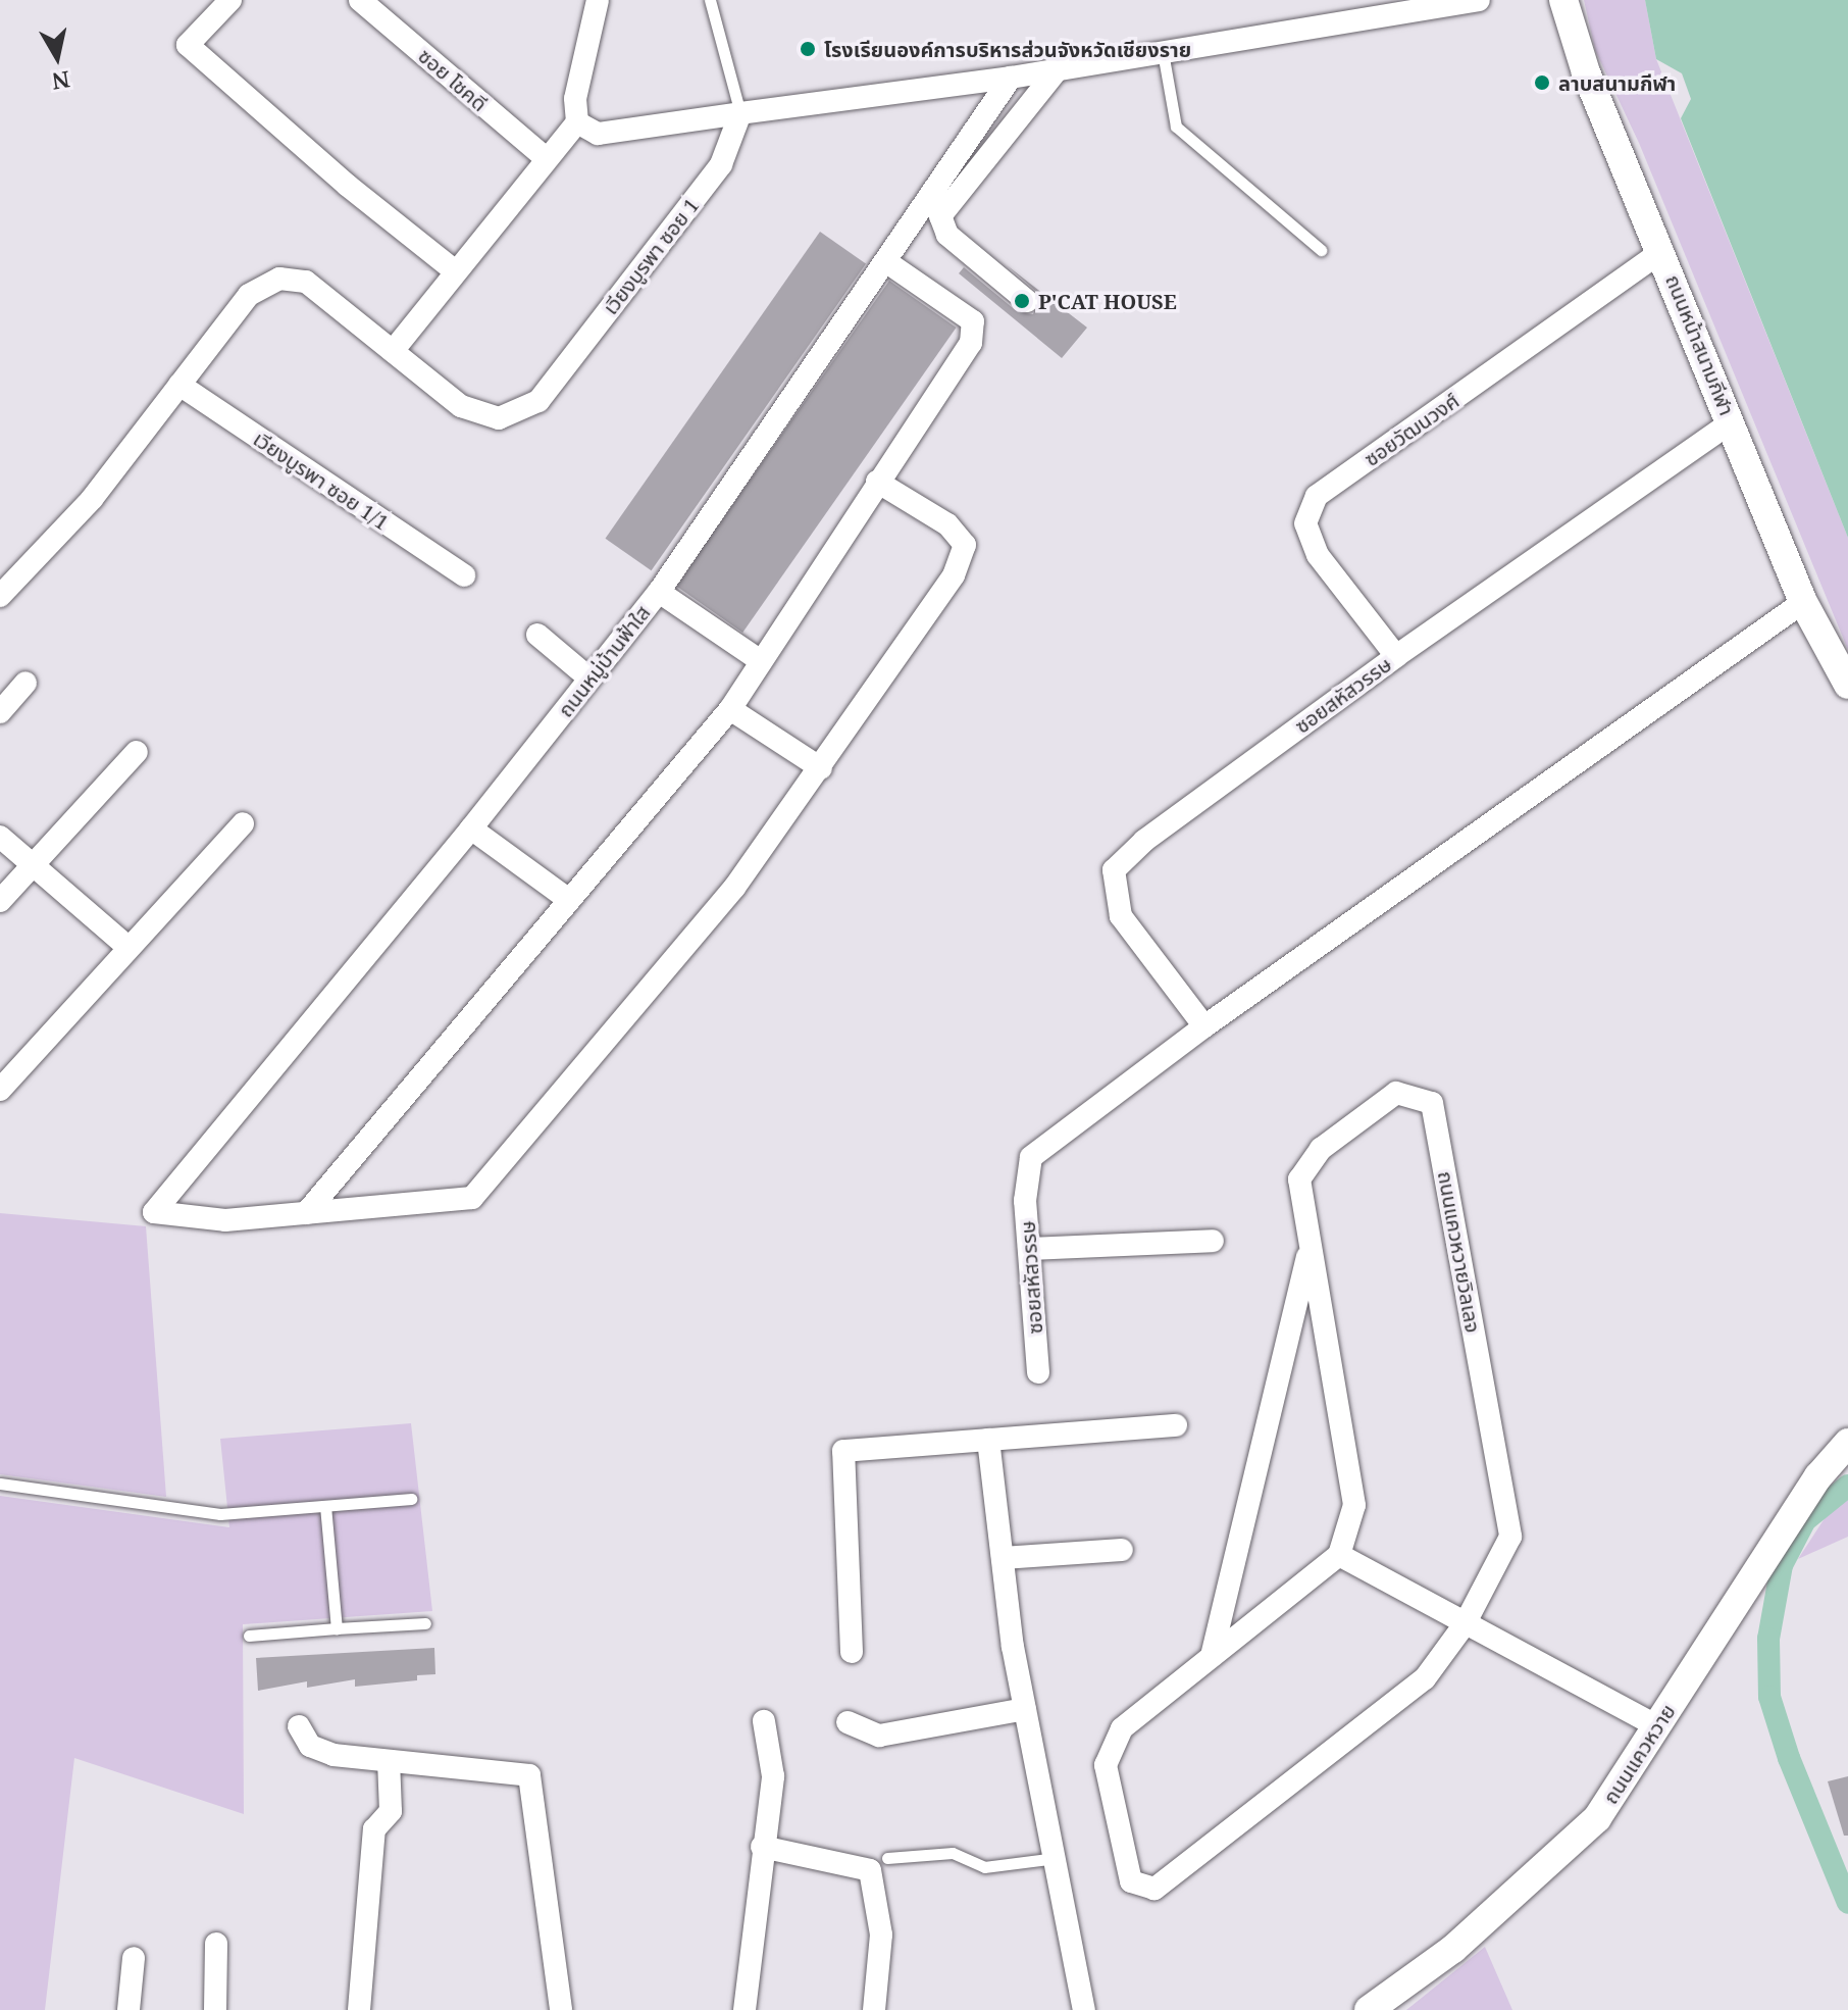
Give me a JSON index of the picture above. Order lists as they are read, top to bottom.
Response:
{
  "streets": {
    "street": [
      "ซอย โชคดี",
      "เวียงบูรพา ซอย 1",
      "ถนนหน้าสนามกีฬา",
      "ซอยวัฒนวงศ์",
      "เวียงบูรพา ซอย 1/1",
      "ถนนหมู่บ้านฟ้าใส",
      "ซอยสหัสวรรษ",
      "ถนนแควหวายวิลเลจ",
      "ถนนแควหวาย"
    ]
  },
  "crossings": [
    ["เวียงบูรพา ซอย 1", "เวียงบูรพา ซอย 1/1"],
    ["ถนนหน้าสนามกีฬา", "ซอยวัฒนวงศ์"],
    ["ถนนหน้าสนามกีฬา", "ซอยสหัสวรรษ"],
    ["ซอยวัฒนวงศ์", "ซอยสหัสวรรษ"]
  ],
  "places": ["โรงเรียนองค์การบริหารส่วนจังหวัดเชียงราย", "ลาบสนามกีฬา", "P'CAT HOUSE"],
  "north": "bottom"
}
